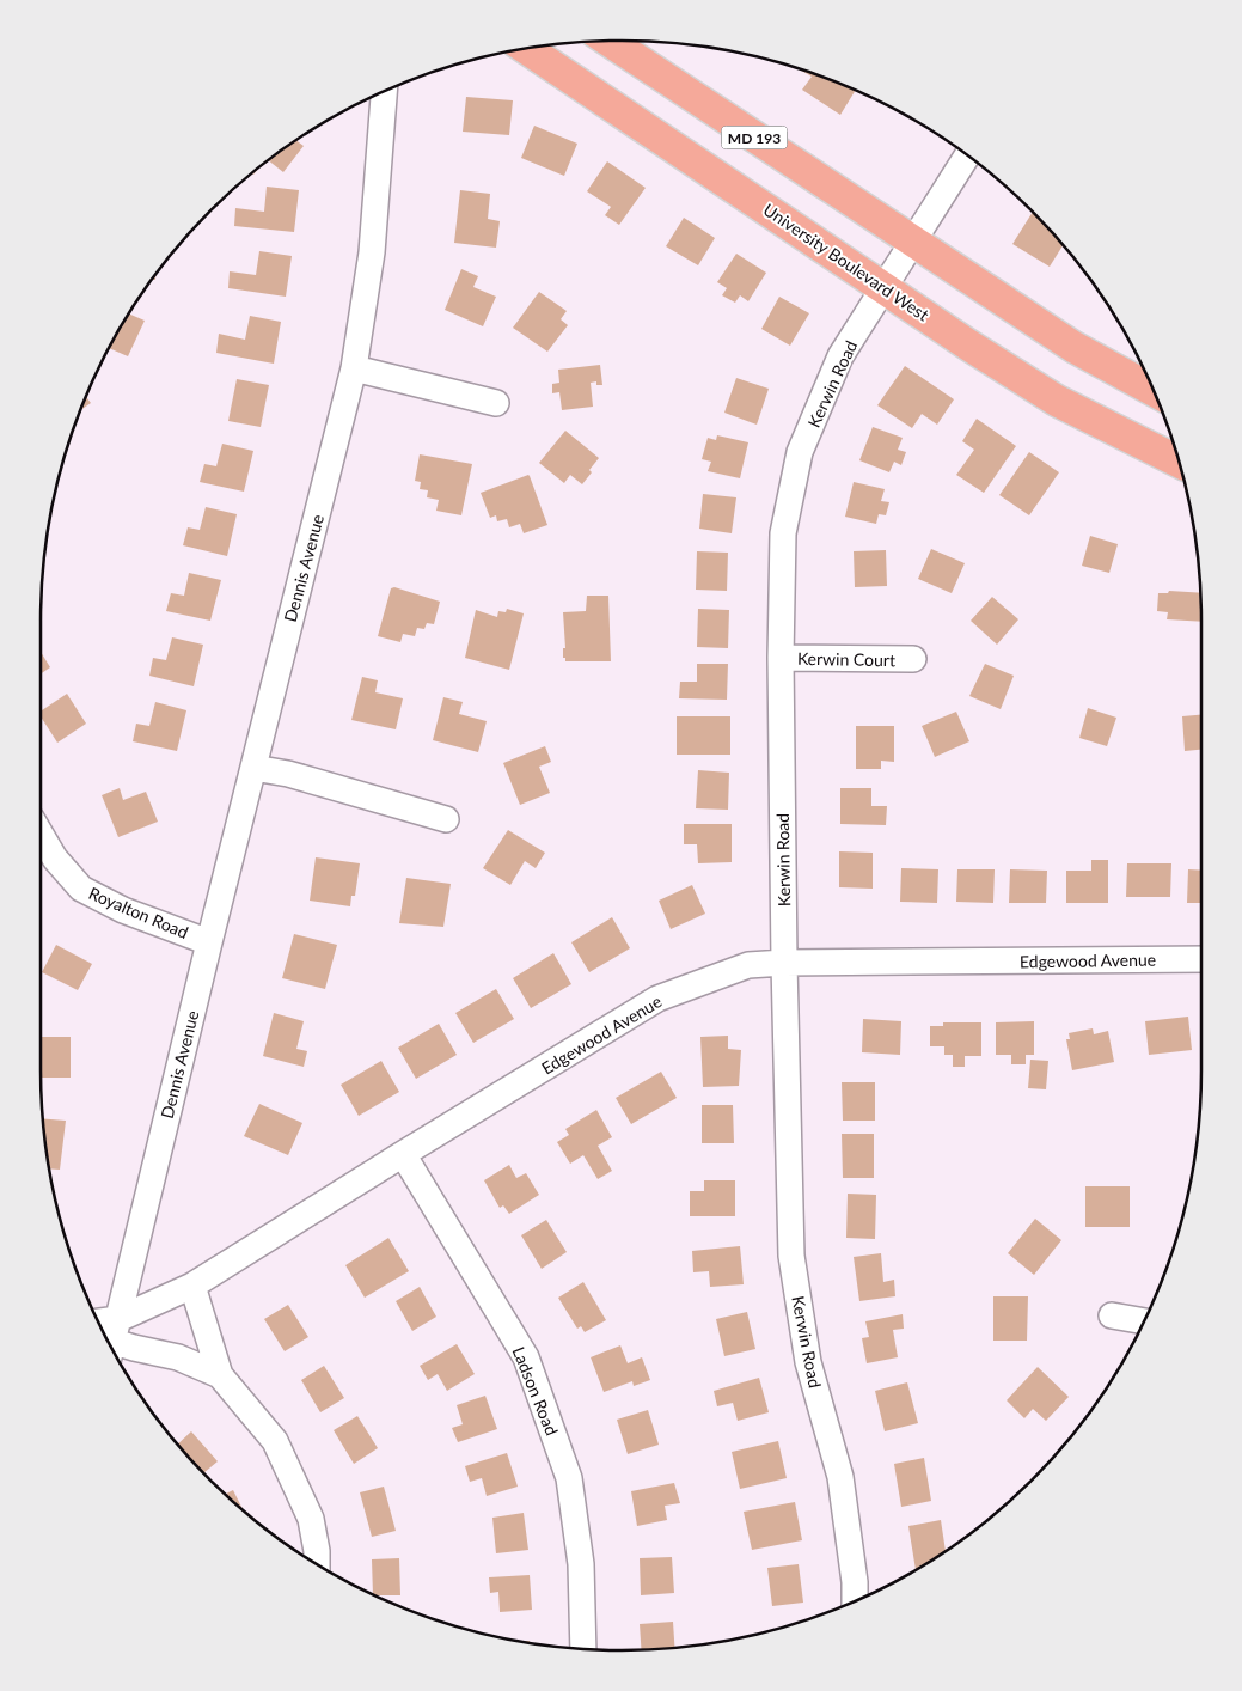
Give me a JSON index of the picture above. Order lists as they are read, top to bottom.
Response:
{
  "streets": {
    "main road": ["MD 193", "University Boulevard West"],
    "street": [
      "Kerwin Road",
      "Dennis Avenue",
      "Kerwin Court",
      "Royalton Road",
      "Edgewood Avenue",
      "Ladson Road"
    ]
  },
  "crossings": [
    ["MD 193", "Kerwin Road"],
    ["University Boulevard West", "Kerwin Road"],
    ["Kerwin Road", "Kerwin Court"],
    ["Kerwin Road", "Edgewood Avenue"],
    ["Dennis Avenue", "Royalton Road"],
    ["Dennis Avenue", "Edgewood Avenue"],
    ["Edgewood Avenue", "Ladson Road"]
  ]
}
